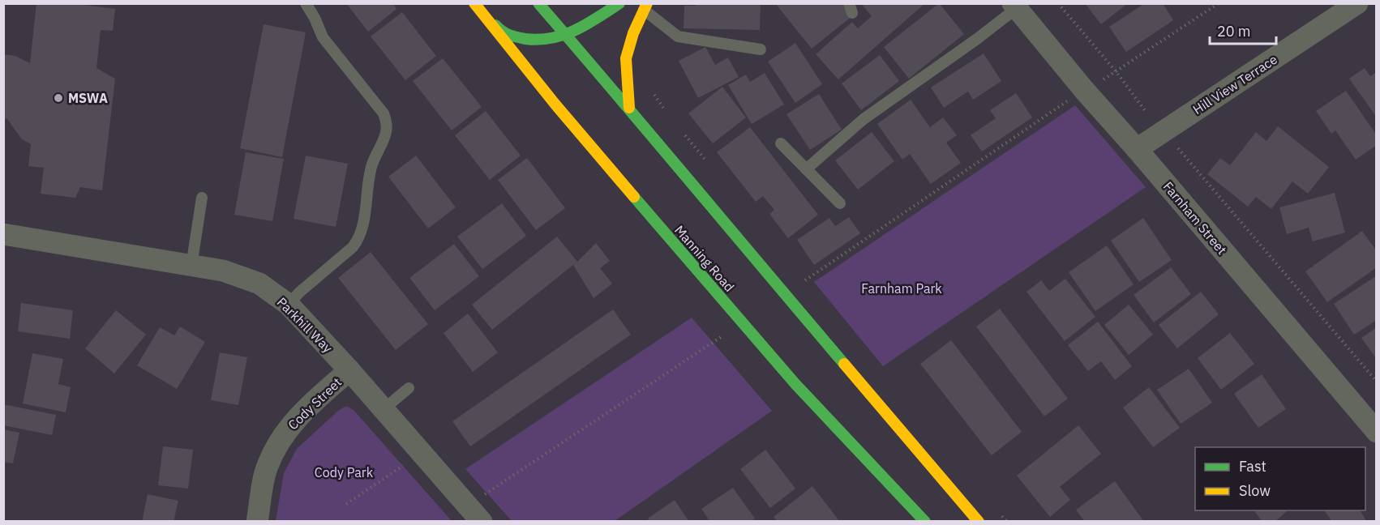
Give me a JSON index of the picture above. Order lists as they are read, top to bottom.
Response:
{
  "streets": {
    "main road": ["Manning Road"],
    "street": [
      "Hill View Terrace",
      "Farnham Street",
      "Parkhill Way",
      "Cody Street"
    ]
  },
  "crossings": [
    ["Hill View Terrace", "Farnham Street"],
    ["Parkhill Way", "Cody Street"]
  ],
  "parks": ["Farnham Park", "Cody Park"],
  "places": ["MSWA"],
  "legend": ["Fast", "Slow"],
  "scale_bar": "20 m"
}
